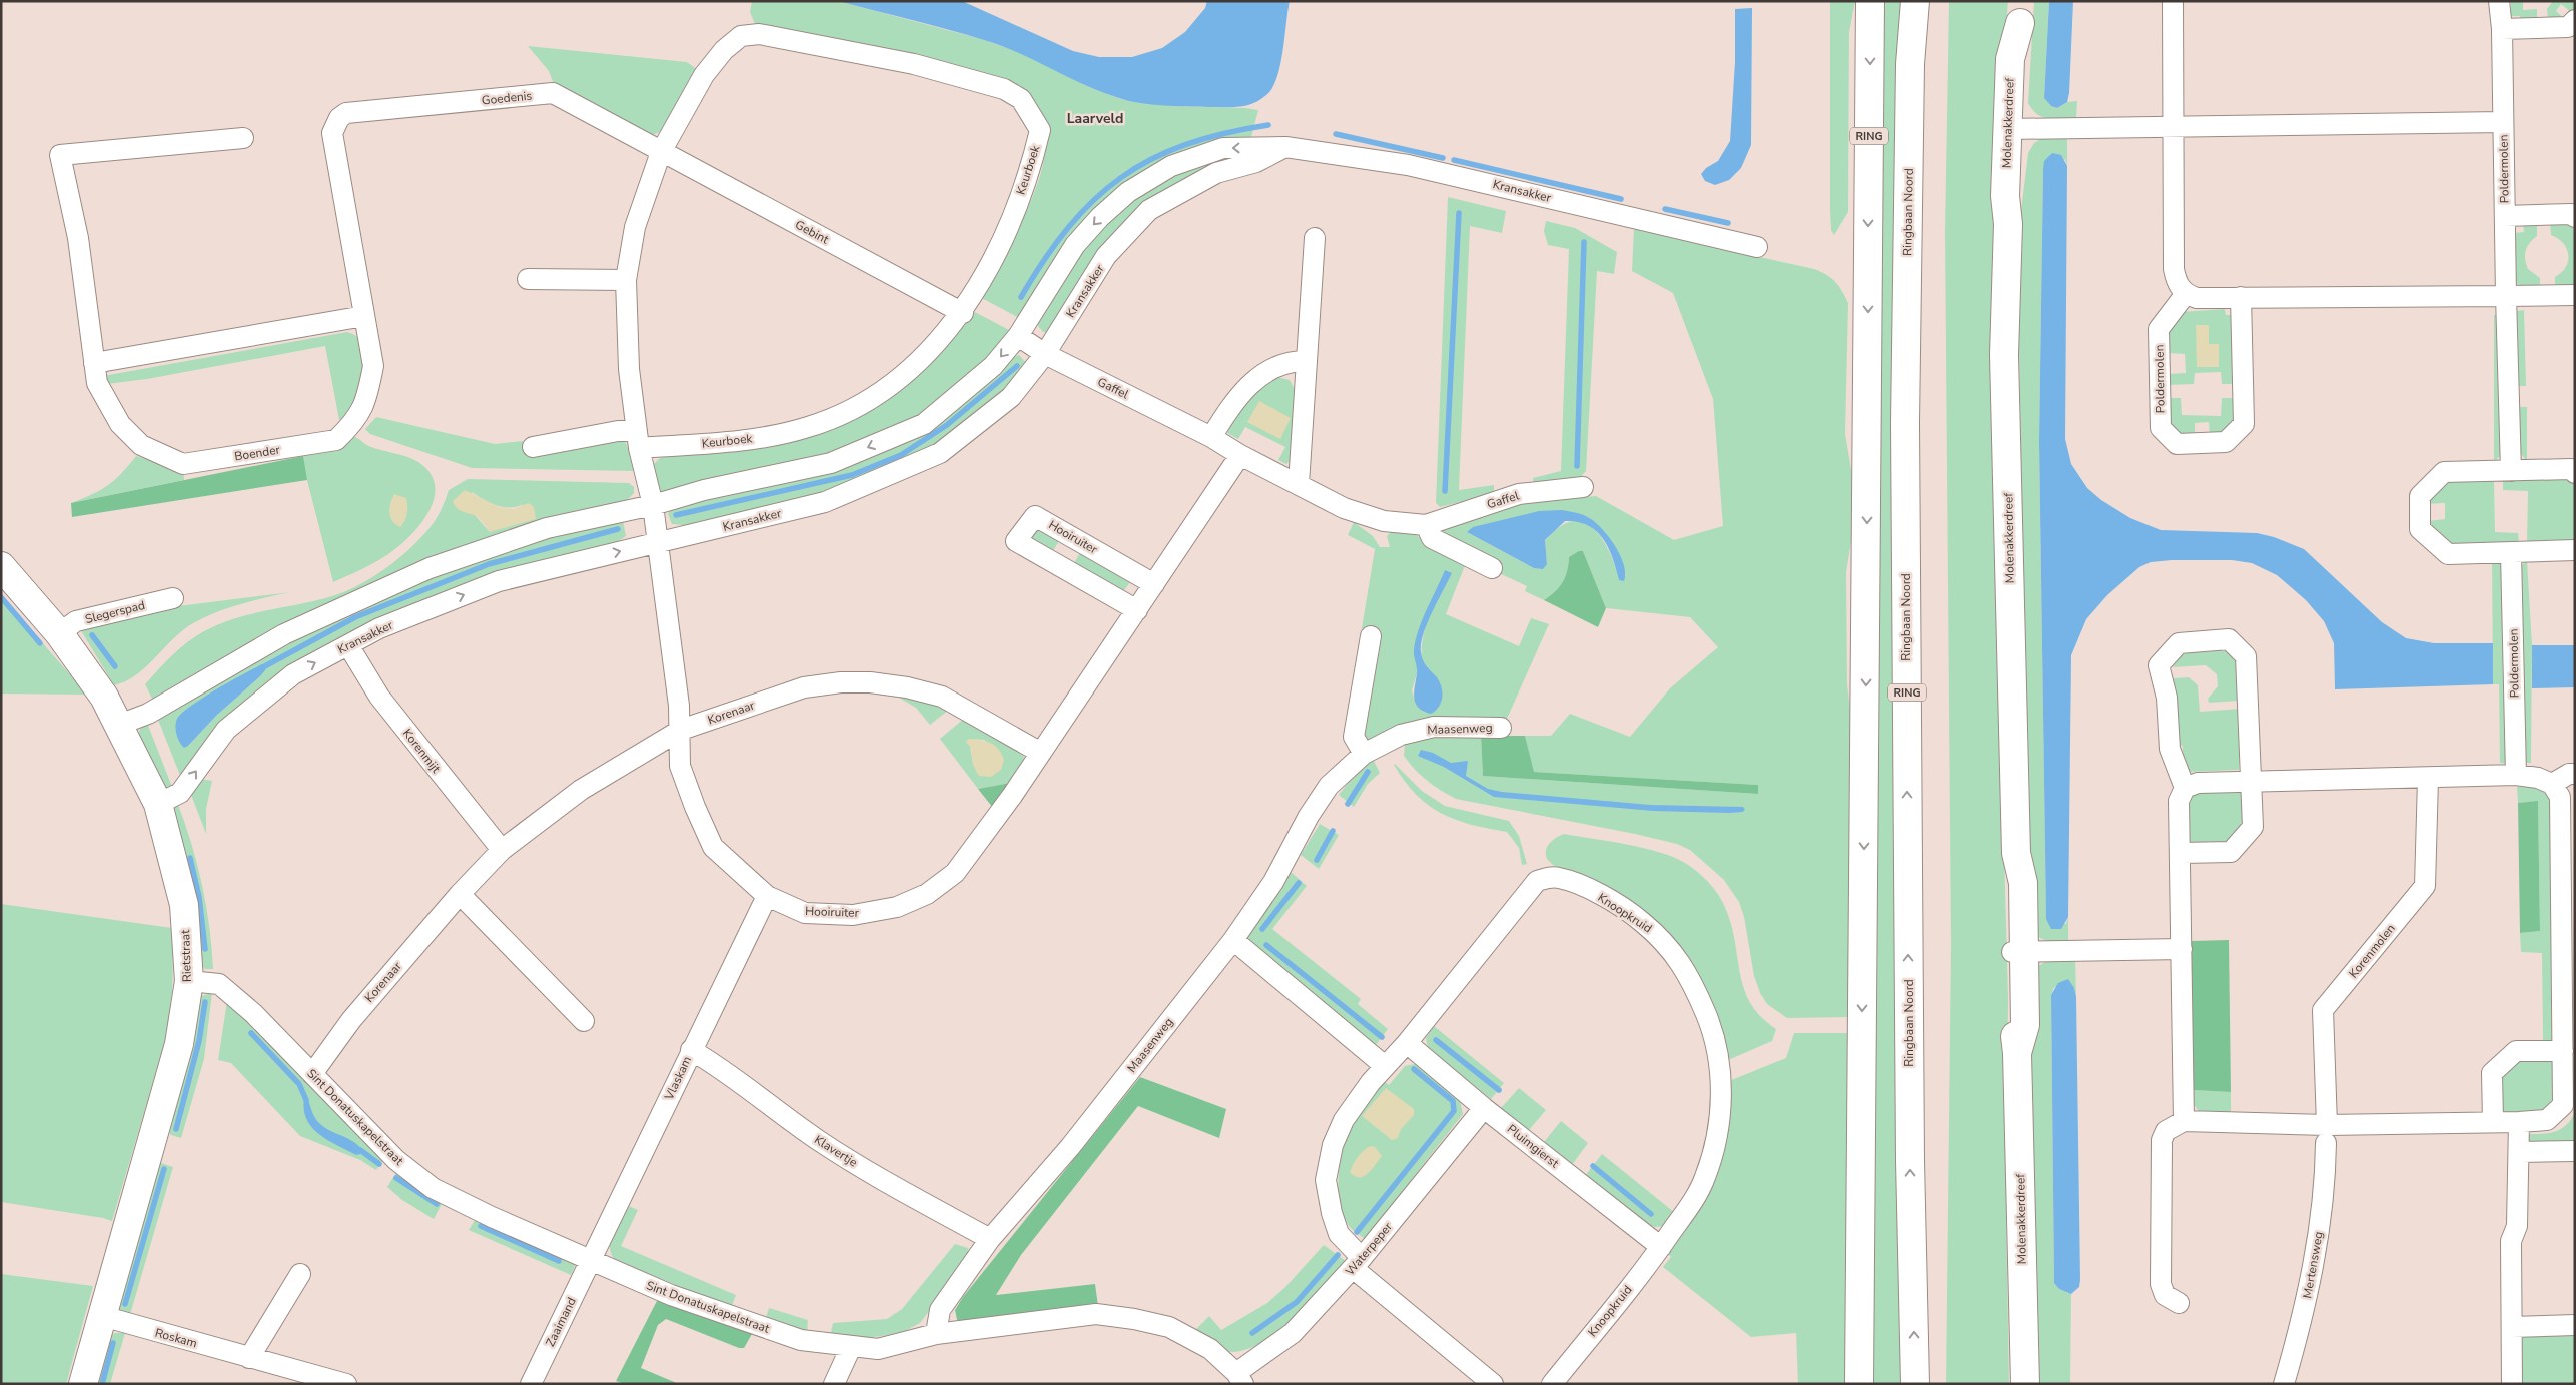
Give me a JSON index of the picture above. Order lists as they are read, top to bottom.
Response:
{
  "streets": {
    "main road": [
      "Molenakkerdreef",
      "RING",
      "Ringbaan Noord",
      "Rietstraat"
    ],
    "street": [
      "Goedenis",
      "Poldermolen",
      "Keurboek",
      "Kransakker",
      "Gebint",
      "Gaffel",
      "Boender",
      "Hooiruiter",
      "Slegerspad",
      "Korenaar",
      "Maasenweg",
      "Korenmijt",
      "Knoopkruid",
      "Korenmolen",
      "Vlaskam",
      "Sint Donatuskapelstraat",
      "Pluimgierst",
      "Klavertje",
      "Waterpeper",
      "Mertensweg",
      "Zaaimand",
      "Roskam"
    ]
  },
  "crossings": [
    ["Goedenis", "Keurboek"],
    ["Goedenis", "Gebint"],
    ["Goedenis", "Boender"],
    ["Molenakkerdreef", "Poldermolen"],
    ["Keurboek", "Kransakker"],
    ["Keurboek", "Gebint"],
    ["Keurboek", "Hooiruiter"],
    ["Kransakker", "Gaffel"],
    ["Kransakker", "Hooiruiter"],
    ["Kransakker", "Korenmijt"],
    ["Kransakker", "Rietstraat"],
    ["Gaffel", "Hooiruiter"],
    ["Hooiruiter", "Korenaar"],
    ["Hooiruiter", "Vlaskam"],
    ["Slegerspad", "Rietstraat"],
    ["Korenaar", "Korenmijt"],
    ["Korenaar", "Sint Donatuskapelstraat"],
    ["Maasenweg", "Sint Donatuskapelstraat"],
    ["Maasenweg", "Klavertje"],
    ["Knoopkruid", "Pluimgierst"],
    ["Knoopkruid", "Waterpeper"],
    ["Korenmolen", "Mertensweg"],
    ["Rietstraat", "Sint Donatuskapelstraat"],
    ["Rietstraat", "Roskam"],
    ["Vlaskam", "Sint Donatuskapelstraat"],
    ["Vlaskam", "Klavertje"],
    ["Vlaskam", "Zaaimand"],
    ["Sint Donatuskapelstraat", "Waterpeper"],
    ["Sint Donatuskapelstraat", "Zaaimand"],
    ["Pluimgierst", "Waterpeper"]
  ],
  "districts": ["Laarveld"]
}
